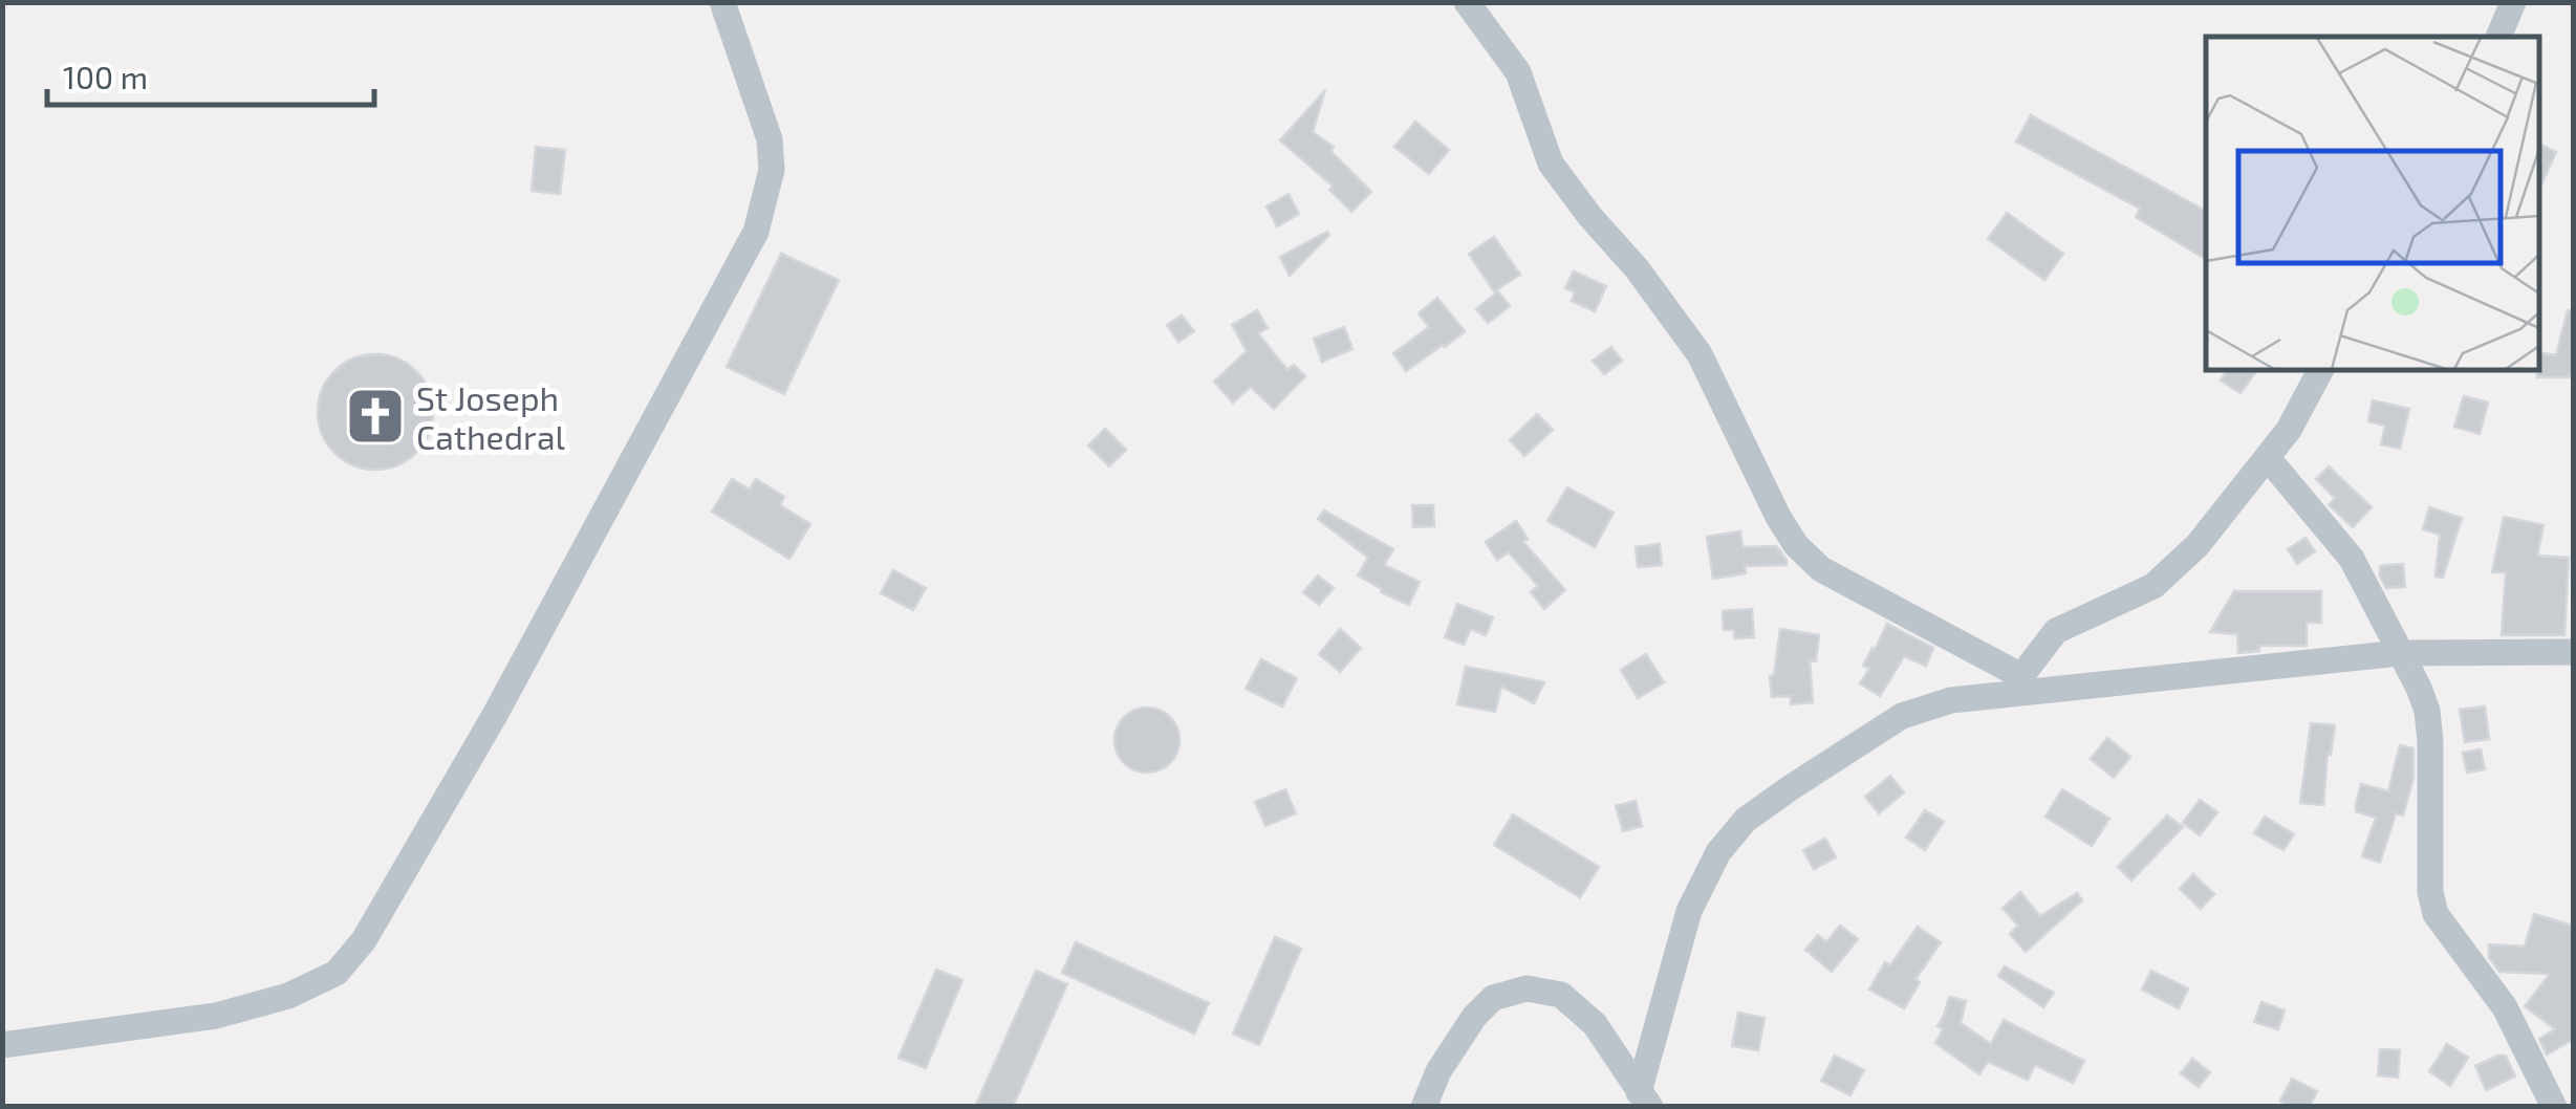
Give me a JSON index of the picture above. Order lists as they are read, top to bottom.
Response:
{
  "places": {
    "church": ["St Joseph Cathedral"]
  },
  "scale_bar": "100 m"
}
